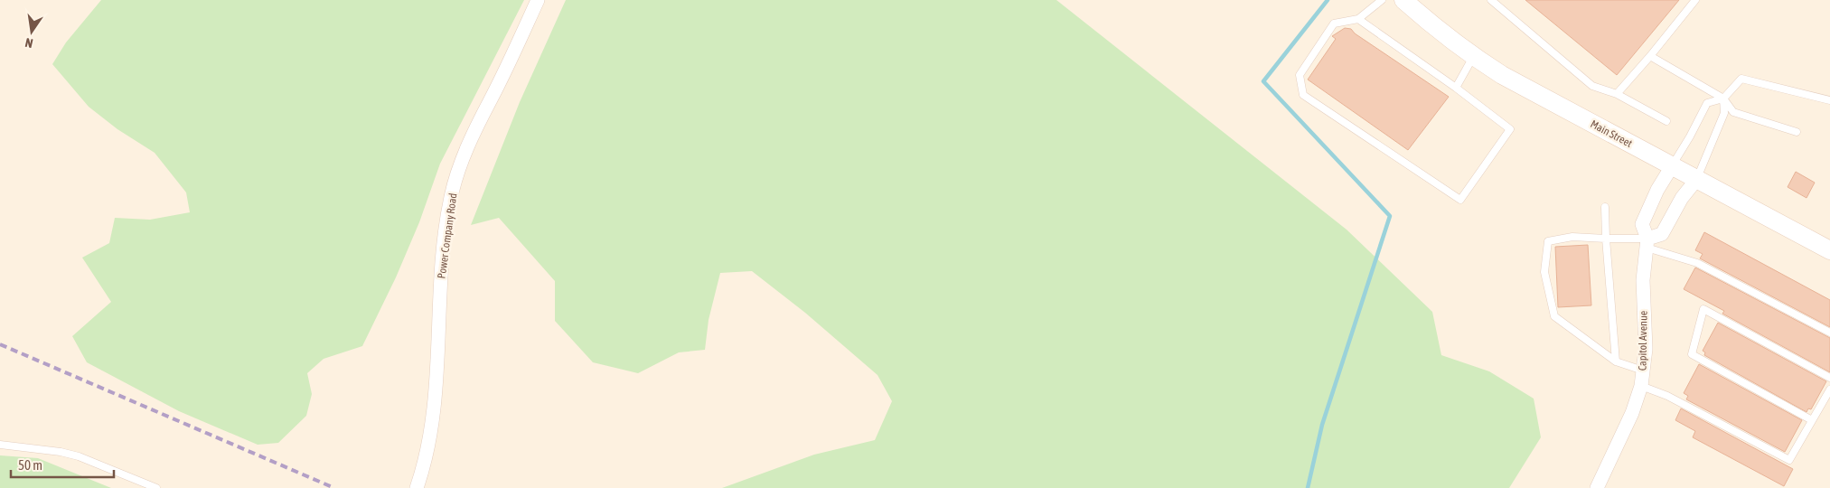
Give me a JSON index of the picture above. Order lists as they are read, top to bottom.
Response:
{
  "streets": {
    "main road": ["Main Street"],
    "street": ["Power Company Road", "Capitol Avenue"]
  },
  "crossings": [
    ["Main Street", "Capitol Avenue"]
  ],
  "scale_bar": "50 m",
  "north": "bottom"
}
